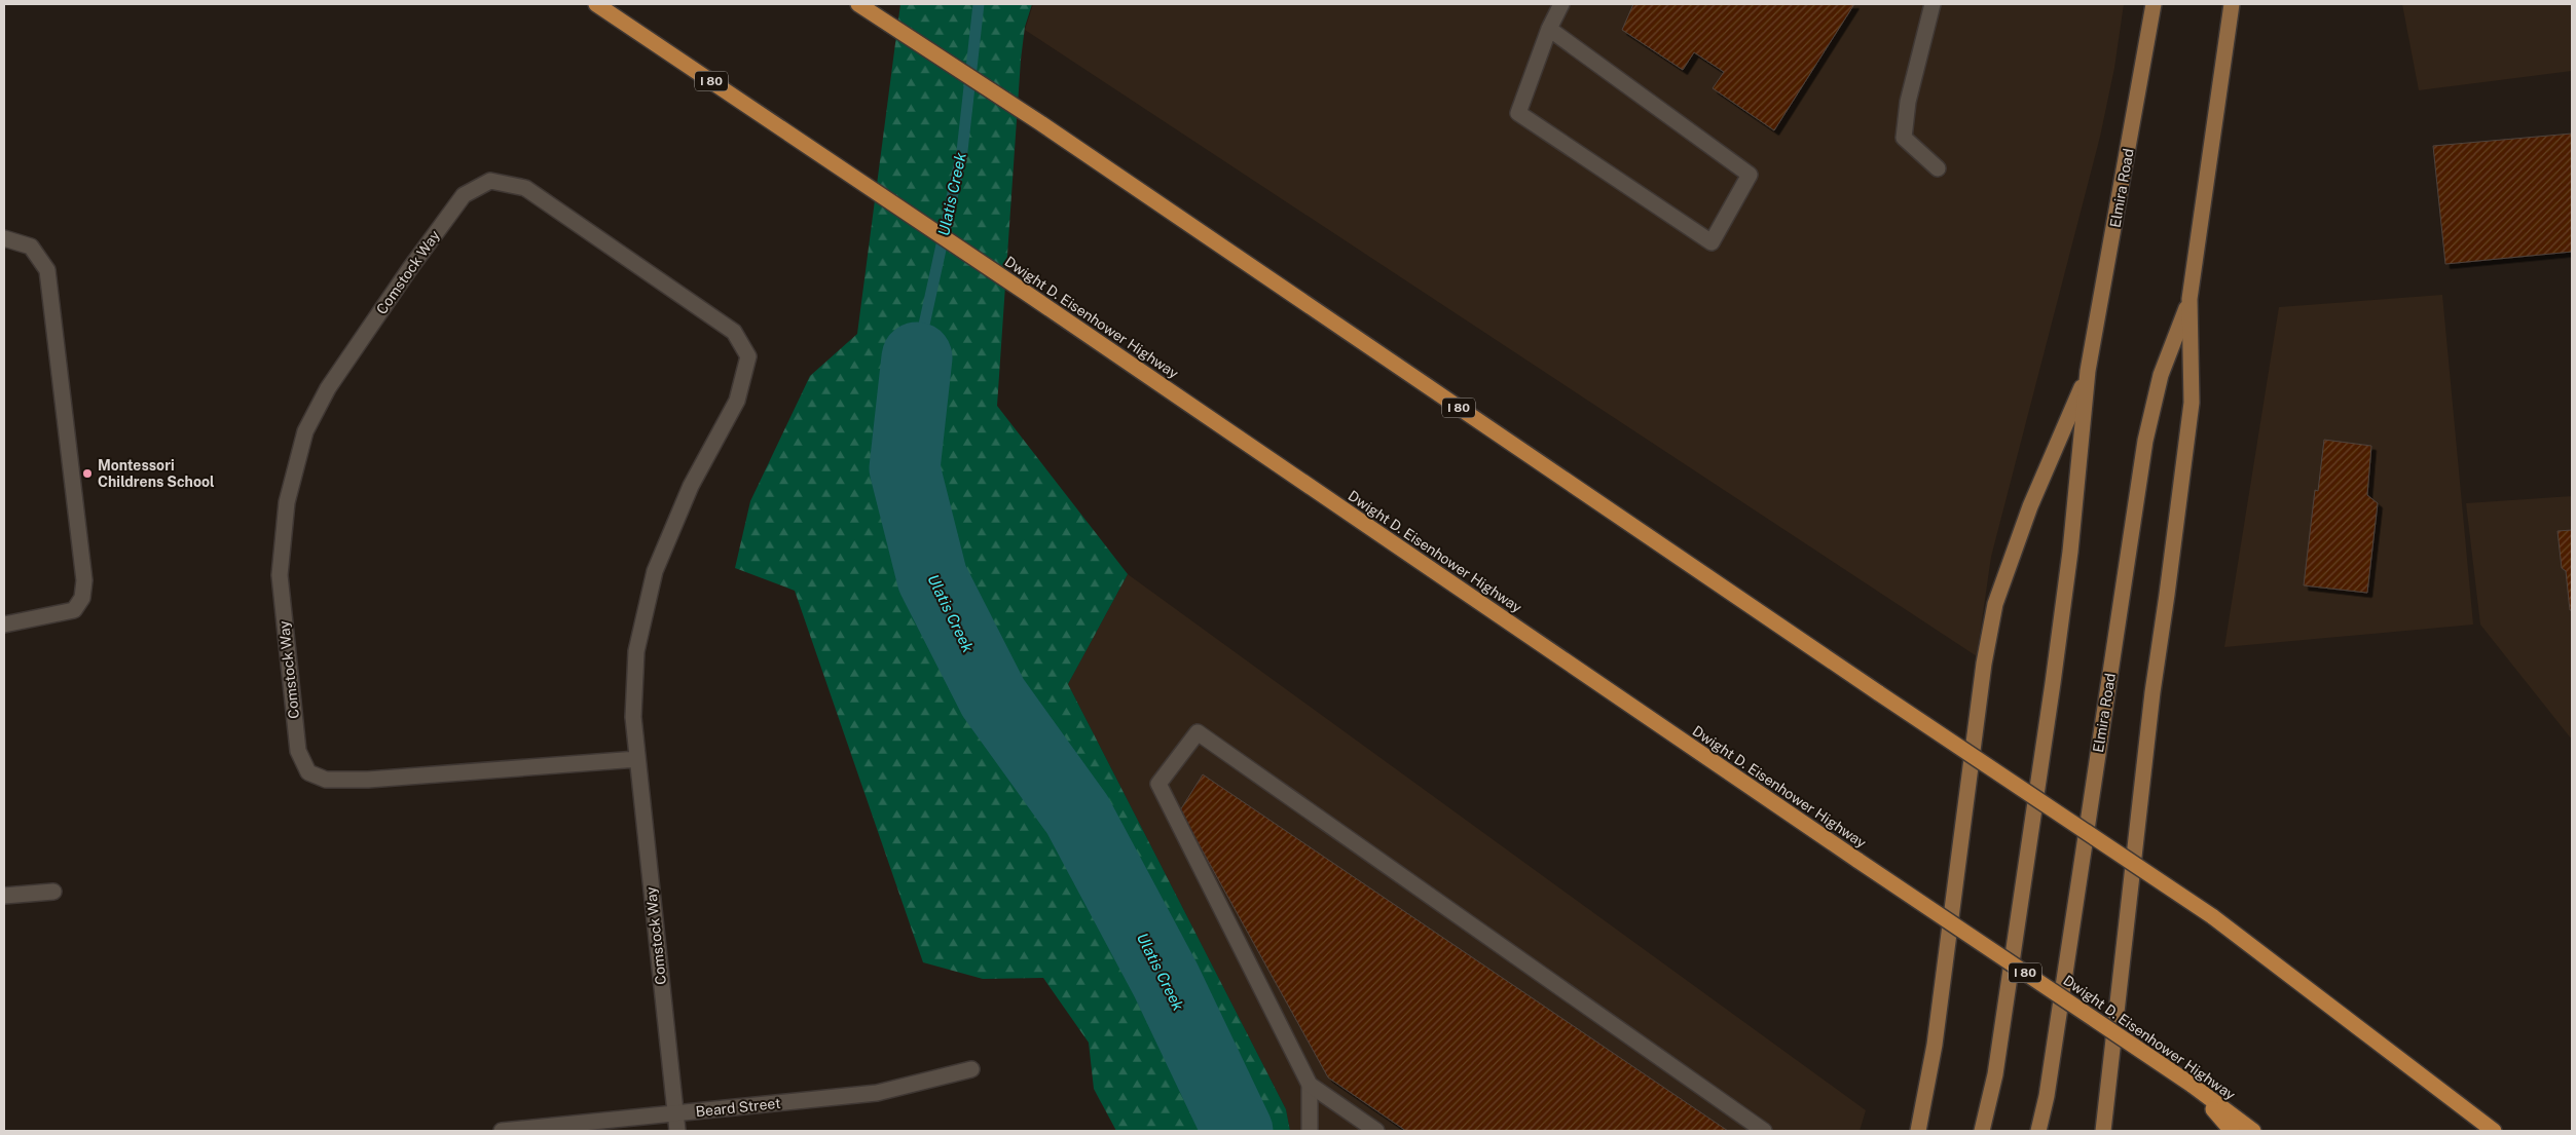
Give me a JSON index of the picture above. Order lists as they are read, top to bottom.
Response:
{
  "streets": {
    "highway": ["I 80", "Dwight D. Eisenhower Highway"],
    "main road": ["Elmira Road"],
    "street": ["Comstock Way", "Beard Street"]
  },
  "crossings": [
    ["Comstock Way", "Beard Street"]
  ],
  "water": ["Ulatis Creek"],
  "places": ["Montessori Childrens School"]
}
